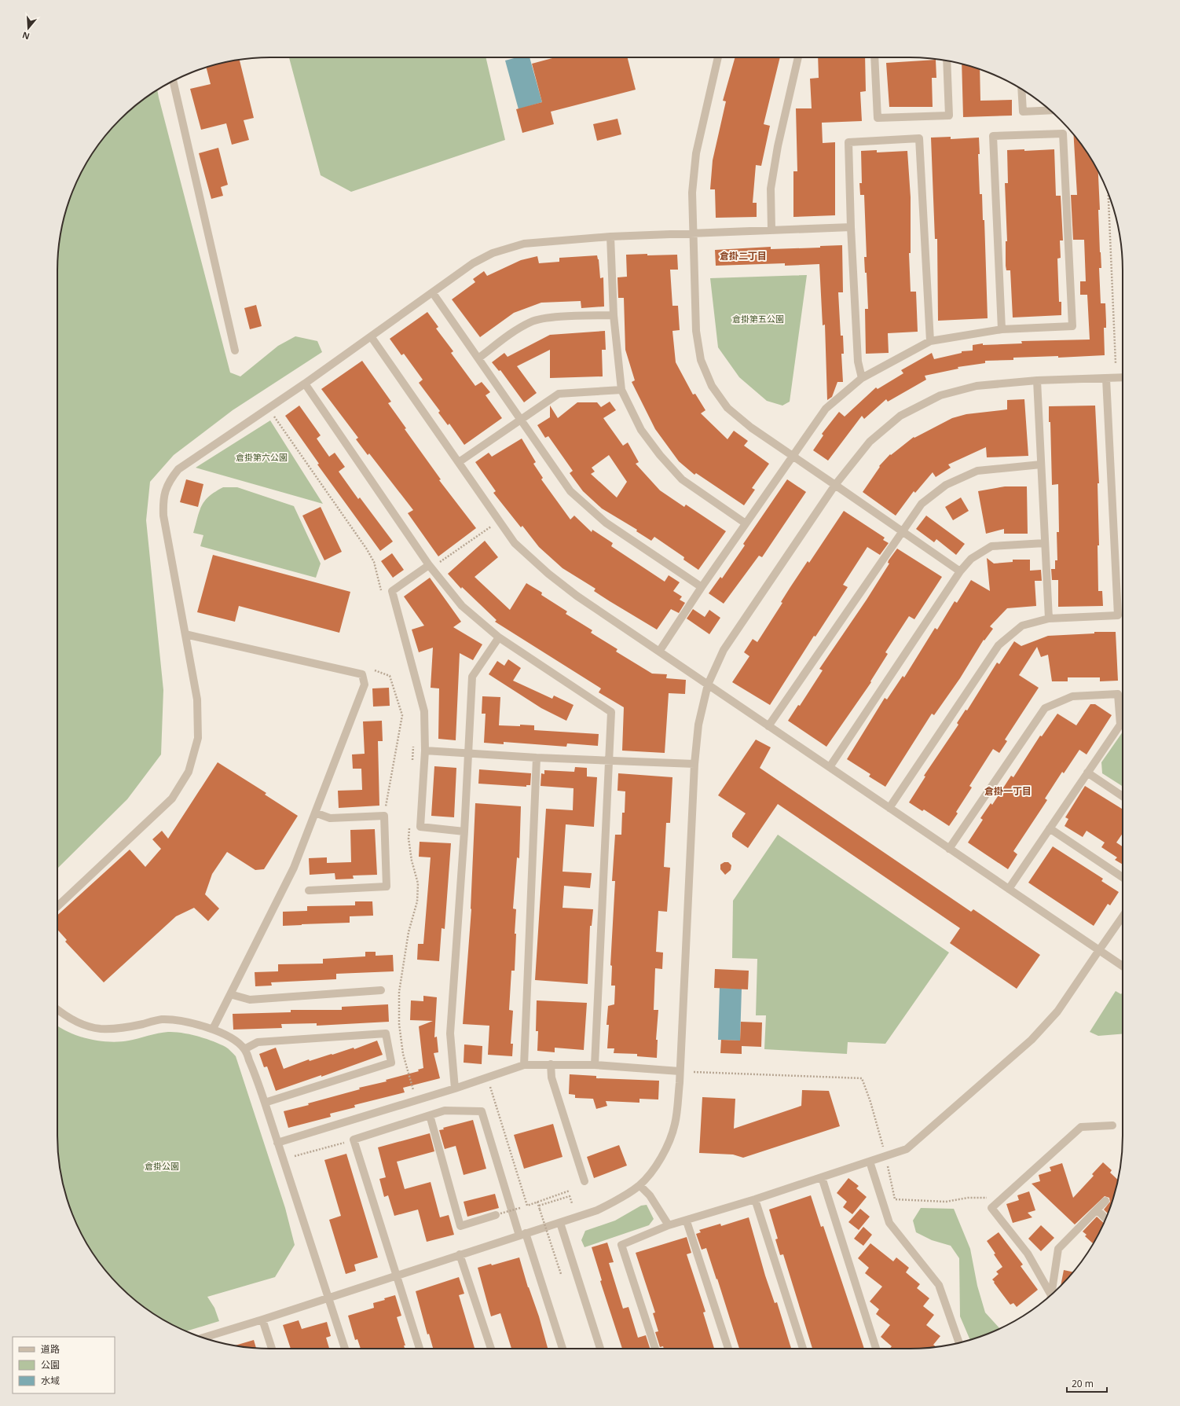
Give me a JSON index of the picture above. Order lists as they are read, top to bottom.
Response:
{
  "districts": ["倉掛二丁目", "倉掛一丁目"],
  "parks": ["倉掛第五公園", "倉掛第六公園", "倉掛公園"],
  "legend": ["道路", "公園", "水域"],
  "scale_bar": "20 m",
  "north": "bottom"
}
